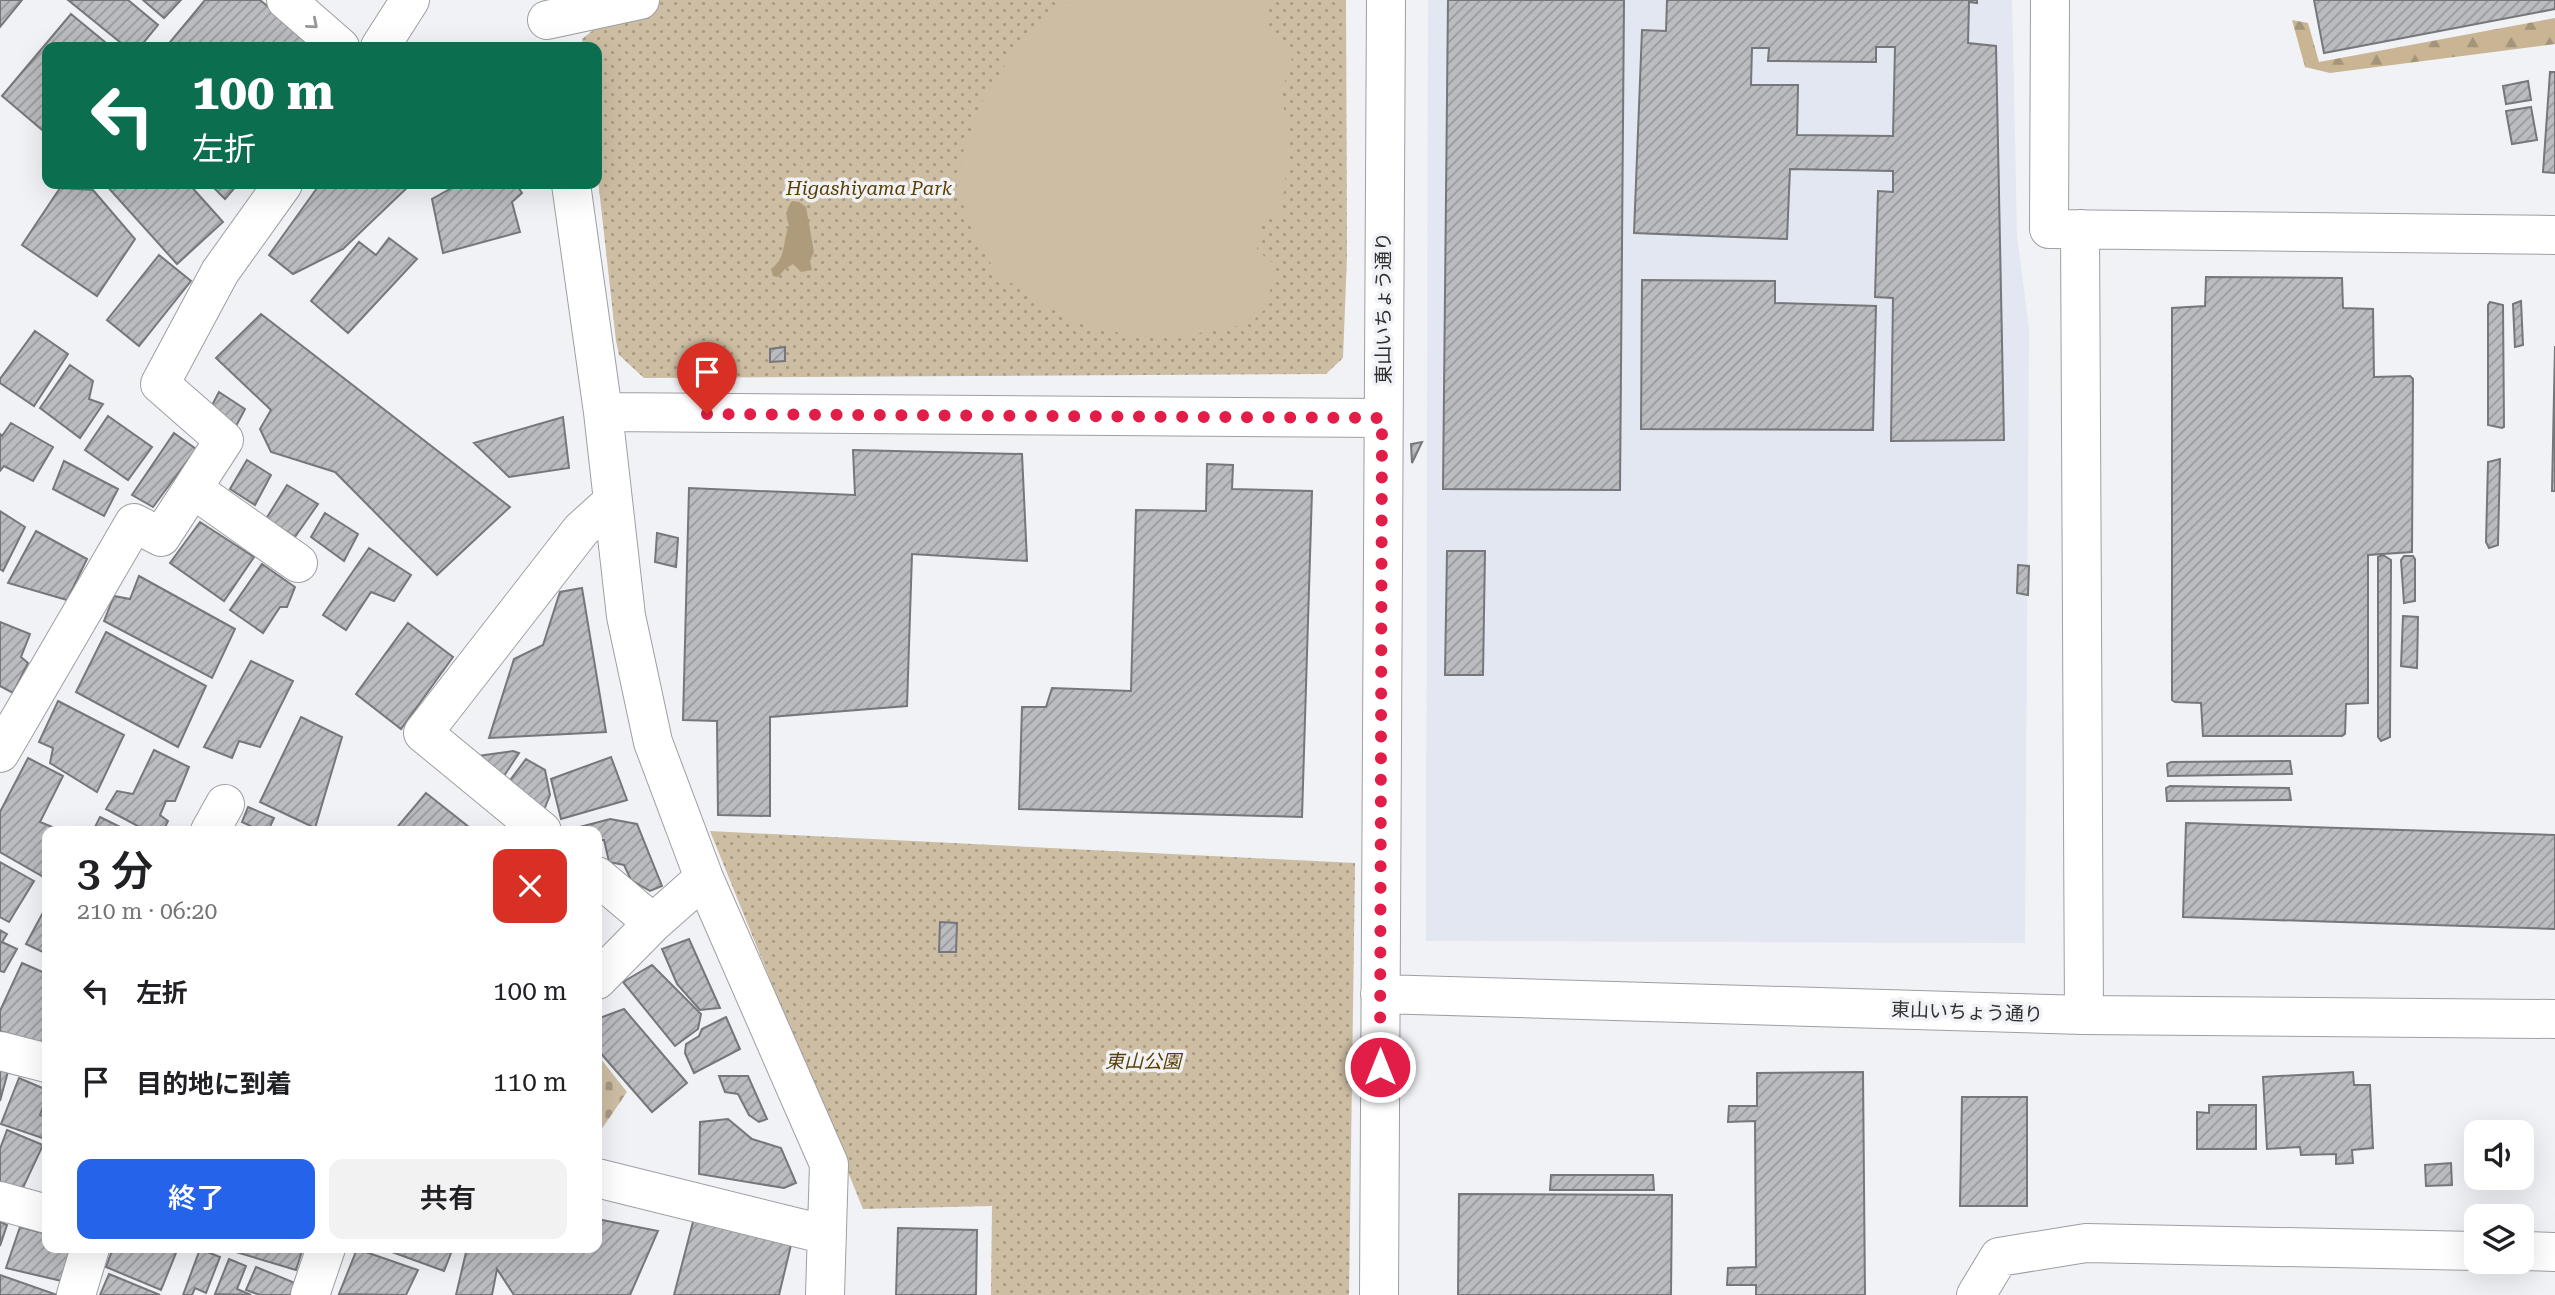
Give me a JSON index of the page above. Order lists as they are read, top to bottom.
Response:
{
  "streets": {
    "street": ["東山いちょう通り"]
  },
  "parks": ["Higashiyama Park", "東山公園"],
  "page": {
    "turn": ["100 m", "左折"],
    "heading": ["3 分", "210 m · 06:20"],
    "list": [
      {
        "name": "左折",
        "value": "100 m"
      },
      {
        "name": "目的地に到着",
        "value": "110 m"
      }
    ],
    "buttons": ["終了", "共有"]
  }
}
